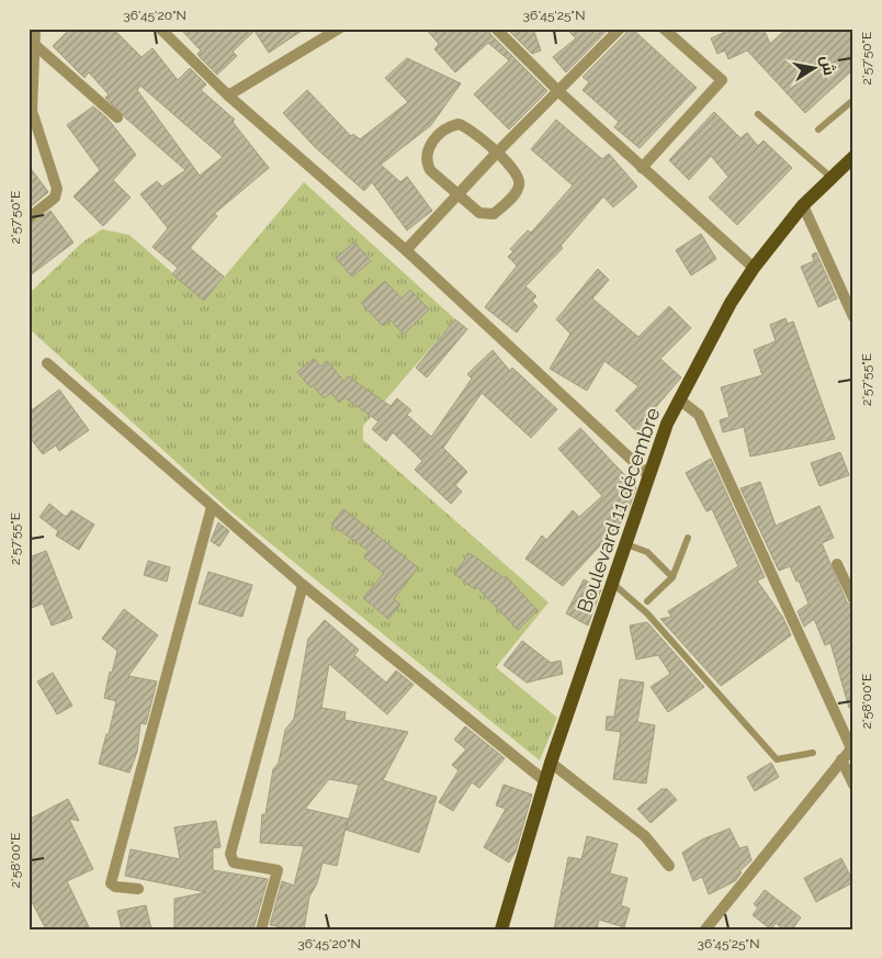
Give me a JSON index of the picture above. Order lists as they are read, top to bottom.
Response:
{
  "streets": {
    "main road": ["Boulevard 11 décembre"]
  },
  "north": "right",
  "coordinates": [
    "36°45'20\"N",
    "36°45'25\"N",
    "2°57'50\"E",
    "2°57'55\"E",
    "2°58'00\"E"
  ]
}
